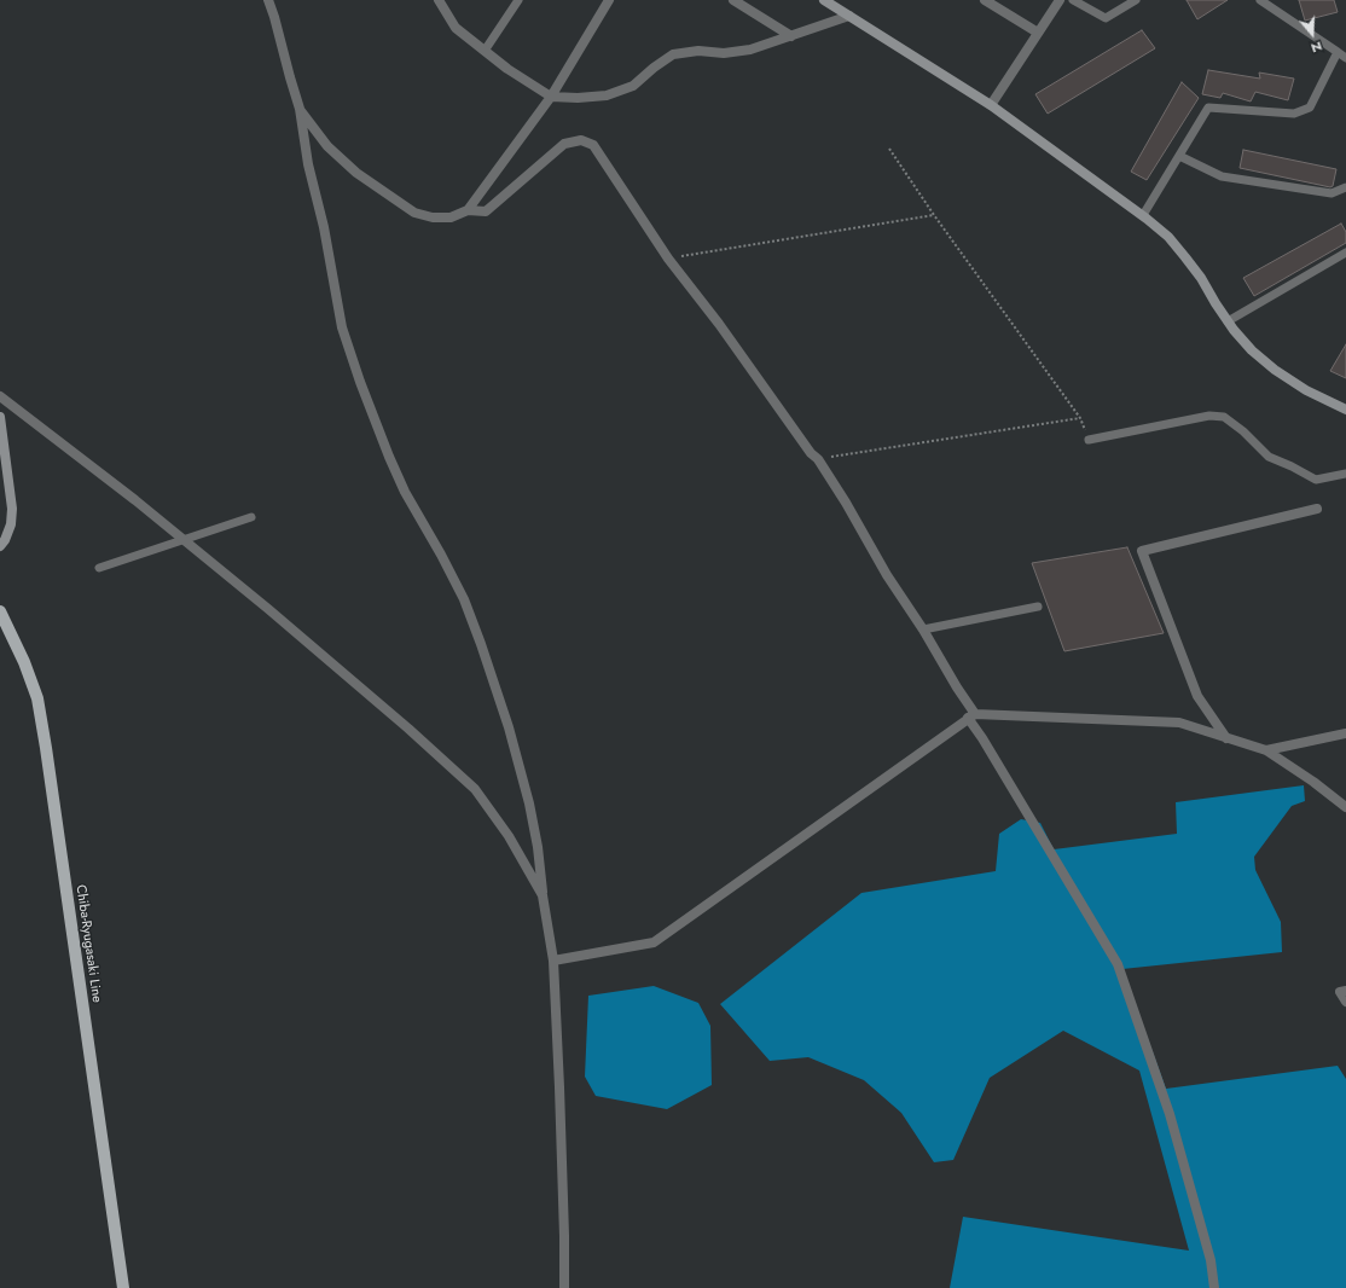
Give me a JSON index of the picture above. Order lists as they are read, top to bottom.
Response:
{
  "streets": {
    "main road": ["Chiba-Ryugasaki Line"]
  },
  "north": "bottom"
}
